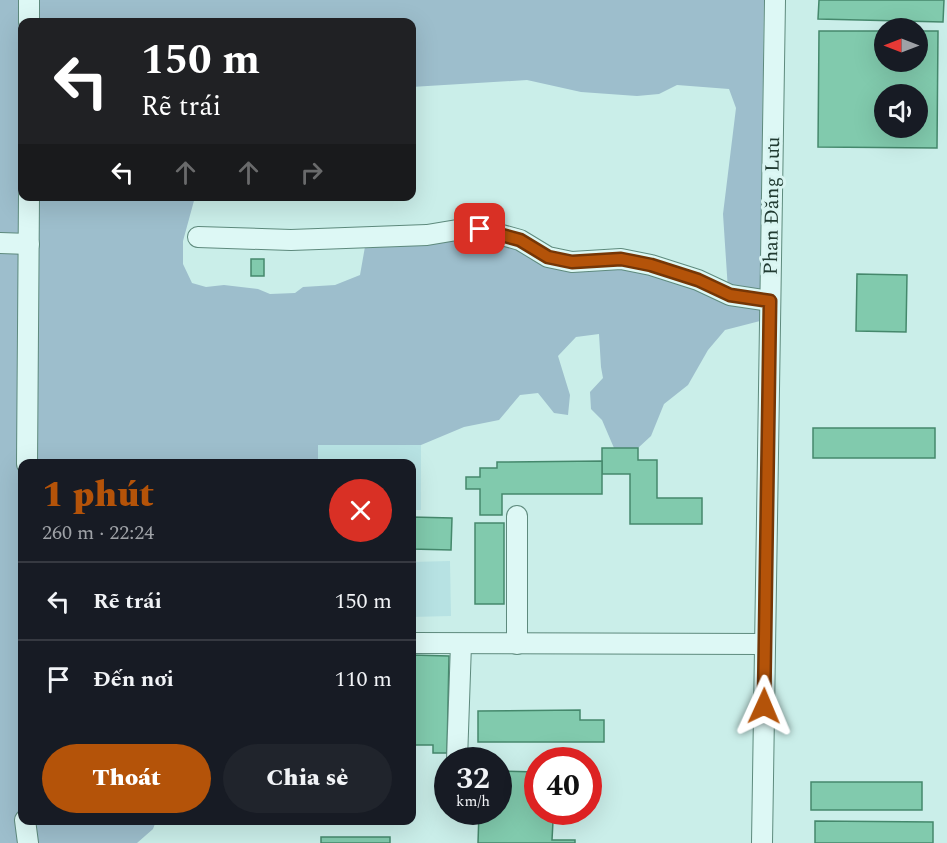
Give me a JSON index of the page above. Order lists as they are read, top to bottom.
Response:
{
  "streets": {
    "street": ["Phan Đăng Lưu"]
  },
  "north": "left",
  "page": {
    "turn": ["150 m", "Rẽ trái"],
    "heading": ["1 phút", "260 m · 22:24"],
    "list": [
      {
        "name": "Rẽ trái",
        "value": "150 m"
      },
      {
        "name": "Đến nơi",
        "value": "110 m"
      }
    ],
    "buttons": ["Thoát", "Chia sẻ"],
    "speed": "32 km/h",
    "limit": "40"
  }
}
